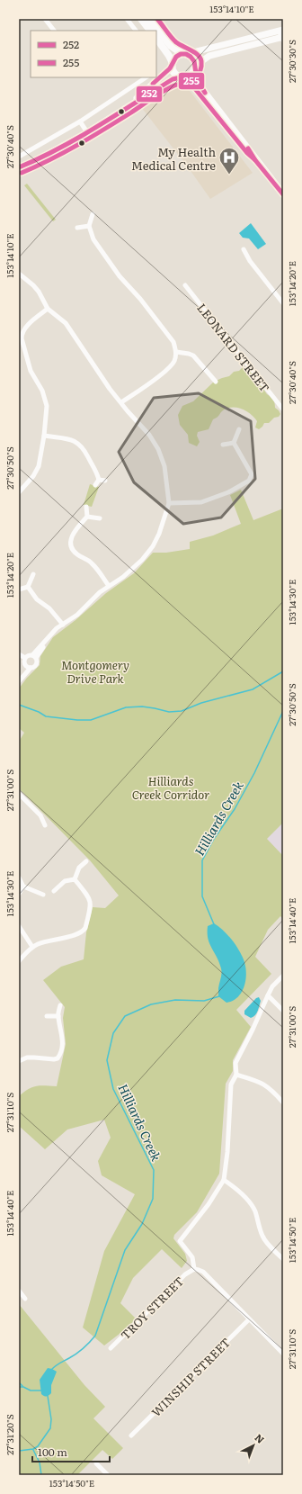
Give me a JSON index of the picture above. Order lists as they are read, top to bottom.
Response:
{
  "streets": {
    "street": ["LEONARD STREET", "TROY STREET", "WINSHIP STREET"]
  },
  "water": ["Hilliards Creek"],
  "parks": ["Montgomery Drive Park", "Hilliards Creek Corridor"],
  "places": {
    "hospital": ["My Health Medical Centre"]
  },
  "lines": ["transit line 255", "transit line 252"],
  "legend": ["252", "255"],
  "scale_bar": "100 m",
  "north": "top right",
  "coordinates": [
    "153°14'10\"E",
    "27°30'30\"S",
    "27°30'40\"S",
    "153°14'20\"E",
    "27°30'50\"S",
    "153°14'30\"E",
    "27°31'00\"S",
    "153°14'40\"E",
    "27°31'10\"S",
    "153°14'50\"E",
    "27°31'20\"S"
  ]
}
